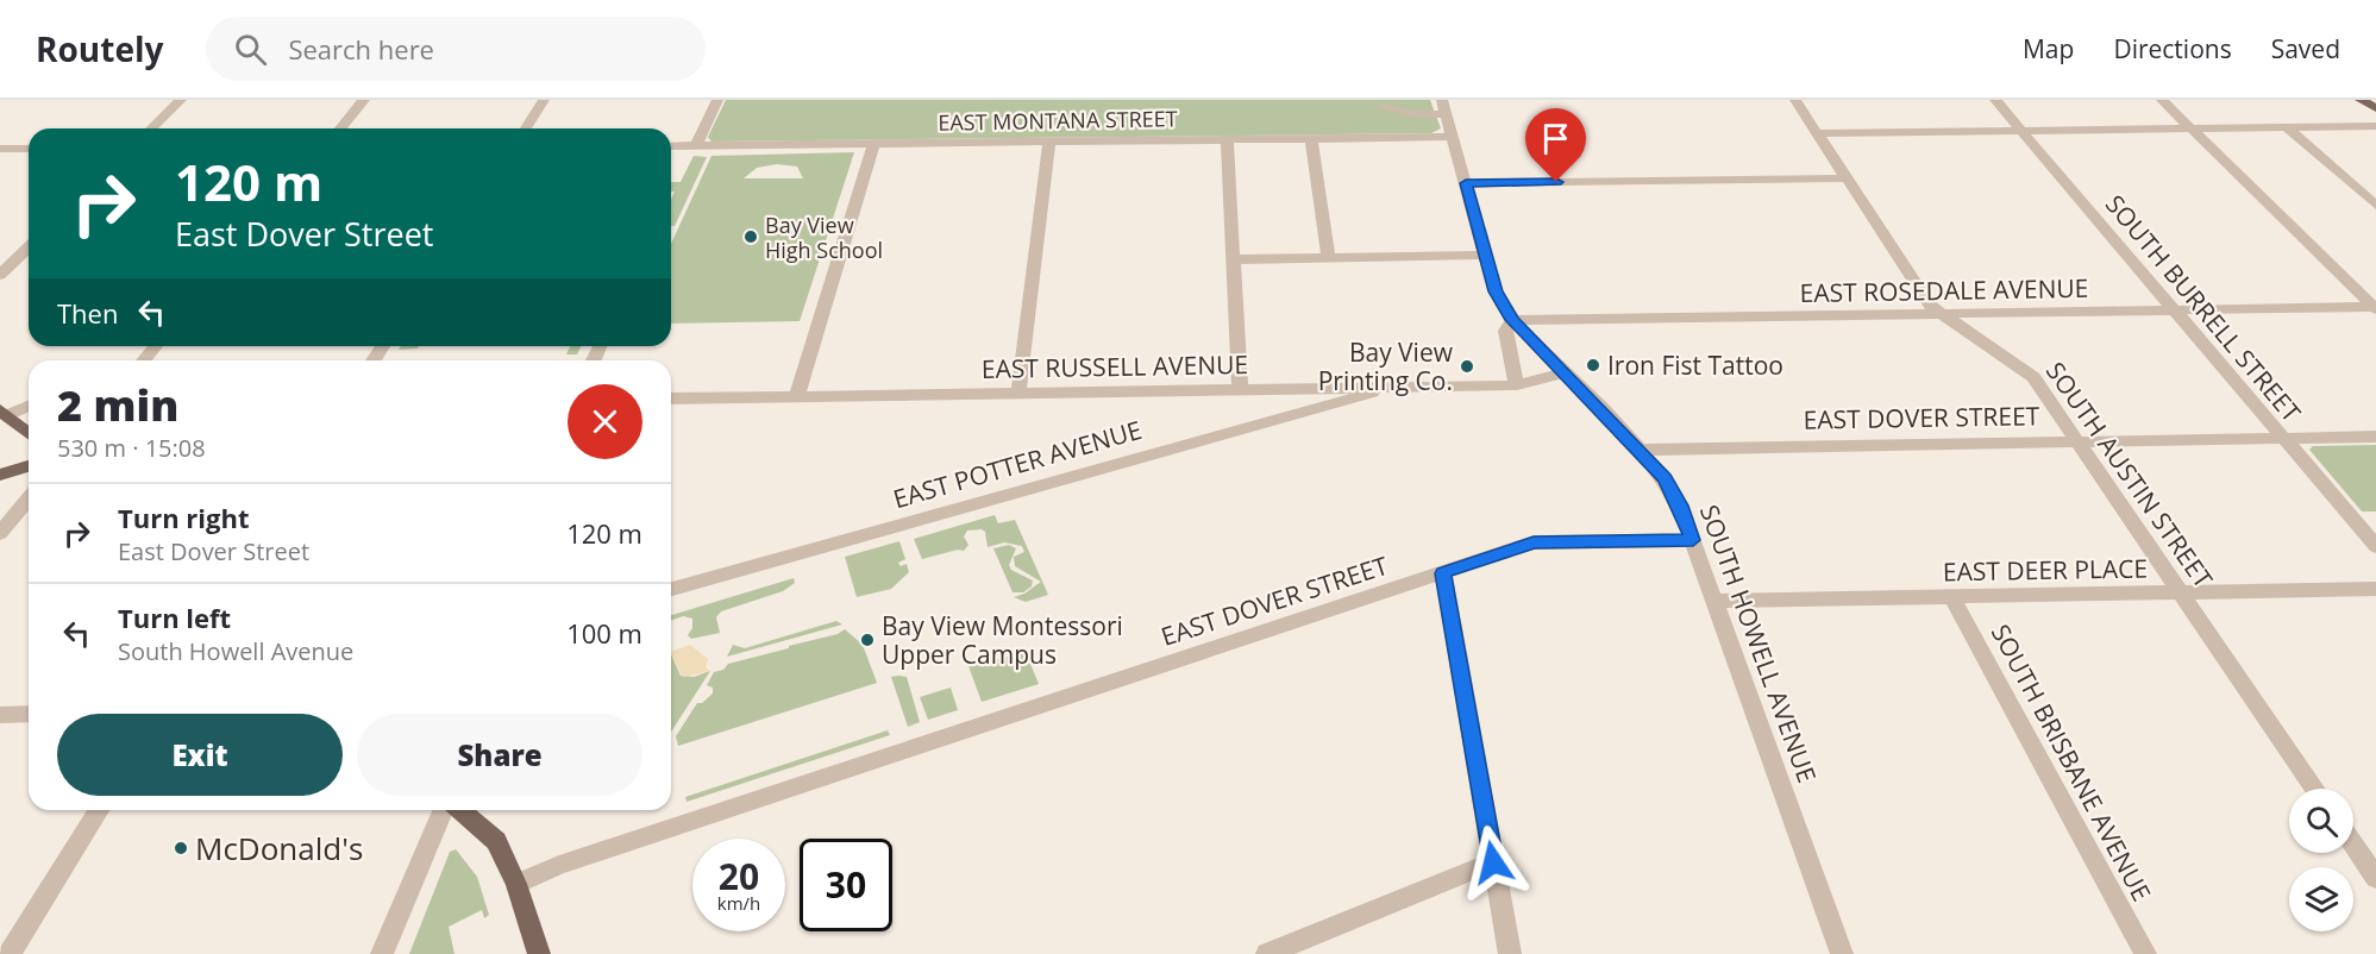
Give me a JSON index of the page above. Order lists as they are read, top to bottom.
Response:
{
  "streets": {
    "street": [
      "EAST MONTANA STREET",
      "EAST ROSEDALE AVENUE",
      "SOUTH BURRELL STREET",
      "EAST RUSSELL AVENUE",
      "EAST DOVER STREET",
      "EAST POTTER AVENUE",
      "SOUTH AUSTIN STREET",
      "EAST DEER PLACE",
      "SOUTH HOWELL AVENUE",
      "SOUTH BRISBANE AVENUE"
    ]
  },
  "crossings": [
    ["EAST MONTANA STREET", "SOUTH HOWELL AVENUE"],
    ["EAST ROSEDALE AVENUE", "SOUTH BURRELL STREET"],
    ["EAST ROSEDALE AVENUE", "SOUTH AUSTIN STREET"],
    ["EAST ROSEDALE AVENUE", "SOUTH HOWELL AVENUE"],
    ["SOUTH BURRELL STREET", "EAST DOVER STREET"],
    ["EAST RUSSELL AVENUE", "EAST POTTER AVENUE"],
    ["EAST RUSSELL AVENUE", "SOUTH HOWELL AVENUE"],
    ["EAST DOVER STREET", "SOUTH AUSTIN STREET"],
    ["EAST DOVER STREET", "SOUTH HOWELL AVENUE"],
    ["SOUTH AUSTIN STREET", "EAST DEER PLACE"],
    ["EAST DEER PLACE", "SOUTH HOWELL AVENUE"],
    ["EAST DEER PLACE", "SOUTH BRISBANE AVENUE"]
  ],
  "places": [
    "Bay View High School",
    "Iron Fist Tattoo",
    "Bay View Printing Co.",
    "Bay View Montessori Upper Campus",
    "McDonald's"
  ],
  "page": {
    "header": "Routely",
    "search": "Search here",
    "nav": ["Map", "Directions", "Saved"],
    "turn": ["120 m", "East Dover Street"],
    "then": "Then",
    "heading": ["2 min", "530 m · 15:08"],
    "list": [
      {
        "name": "Turn right",
        "note": "East Dover Street",
        "value": "120 m"
      },
      {
        "name": "Turn left",
        "note": "South Howell Avenue",
        "value": "100 m"
      }
    ],
    "buttons": ["Exit", "Share"],
    "speed": "20 km/h",
    "limit": "30"
  }
}
